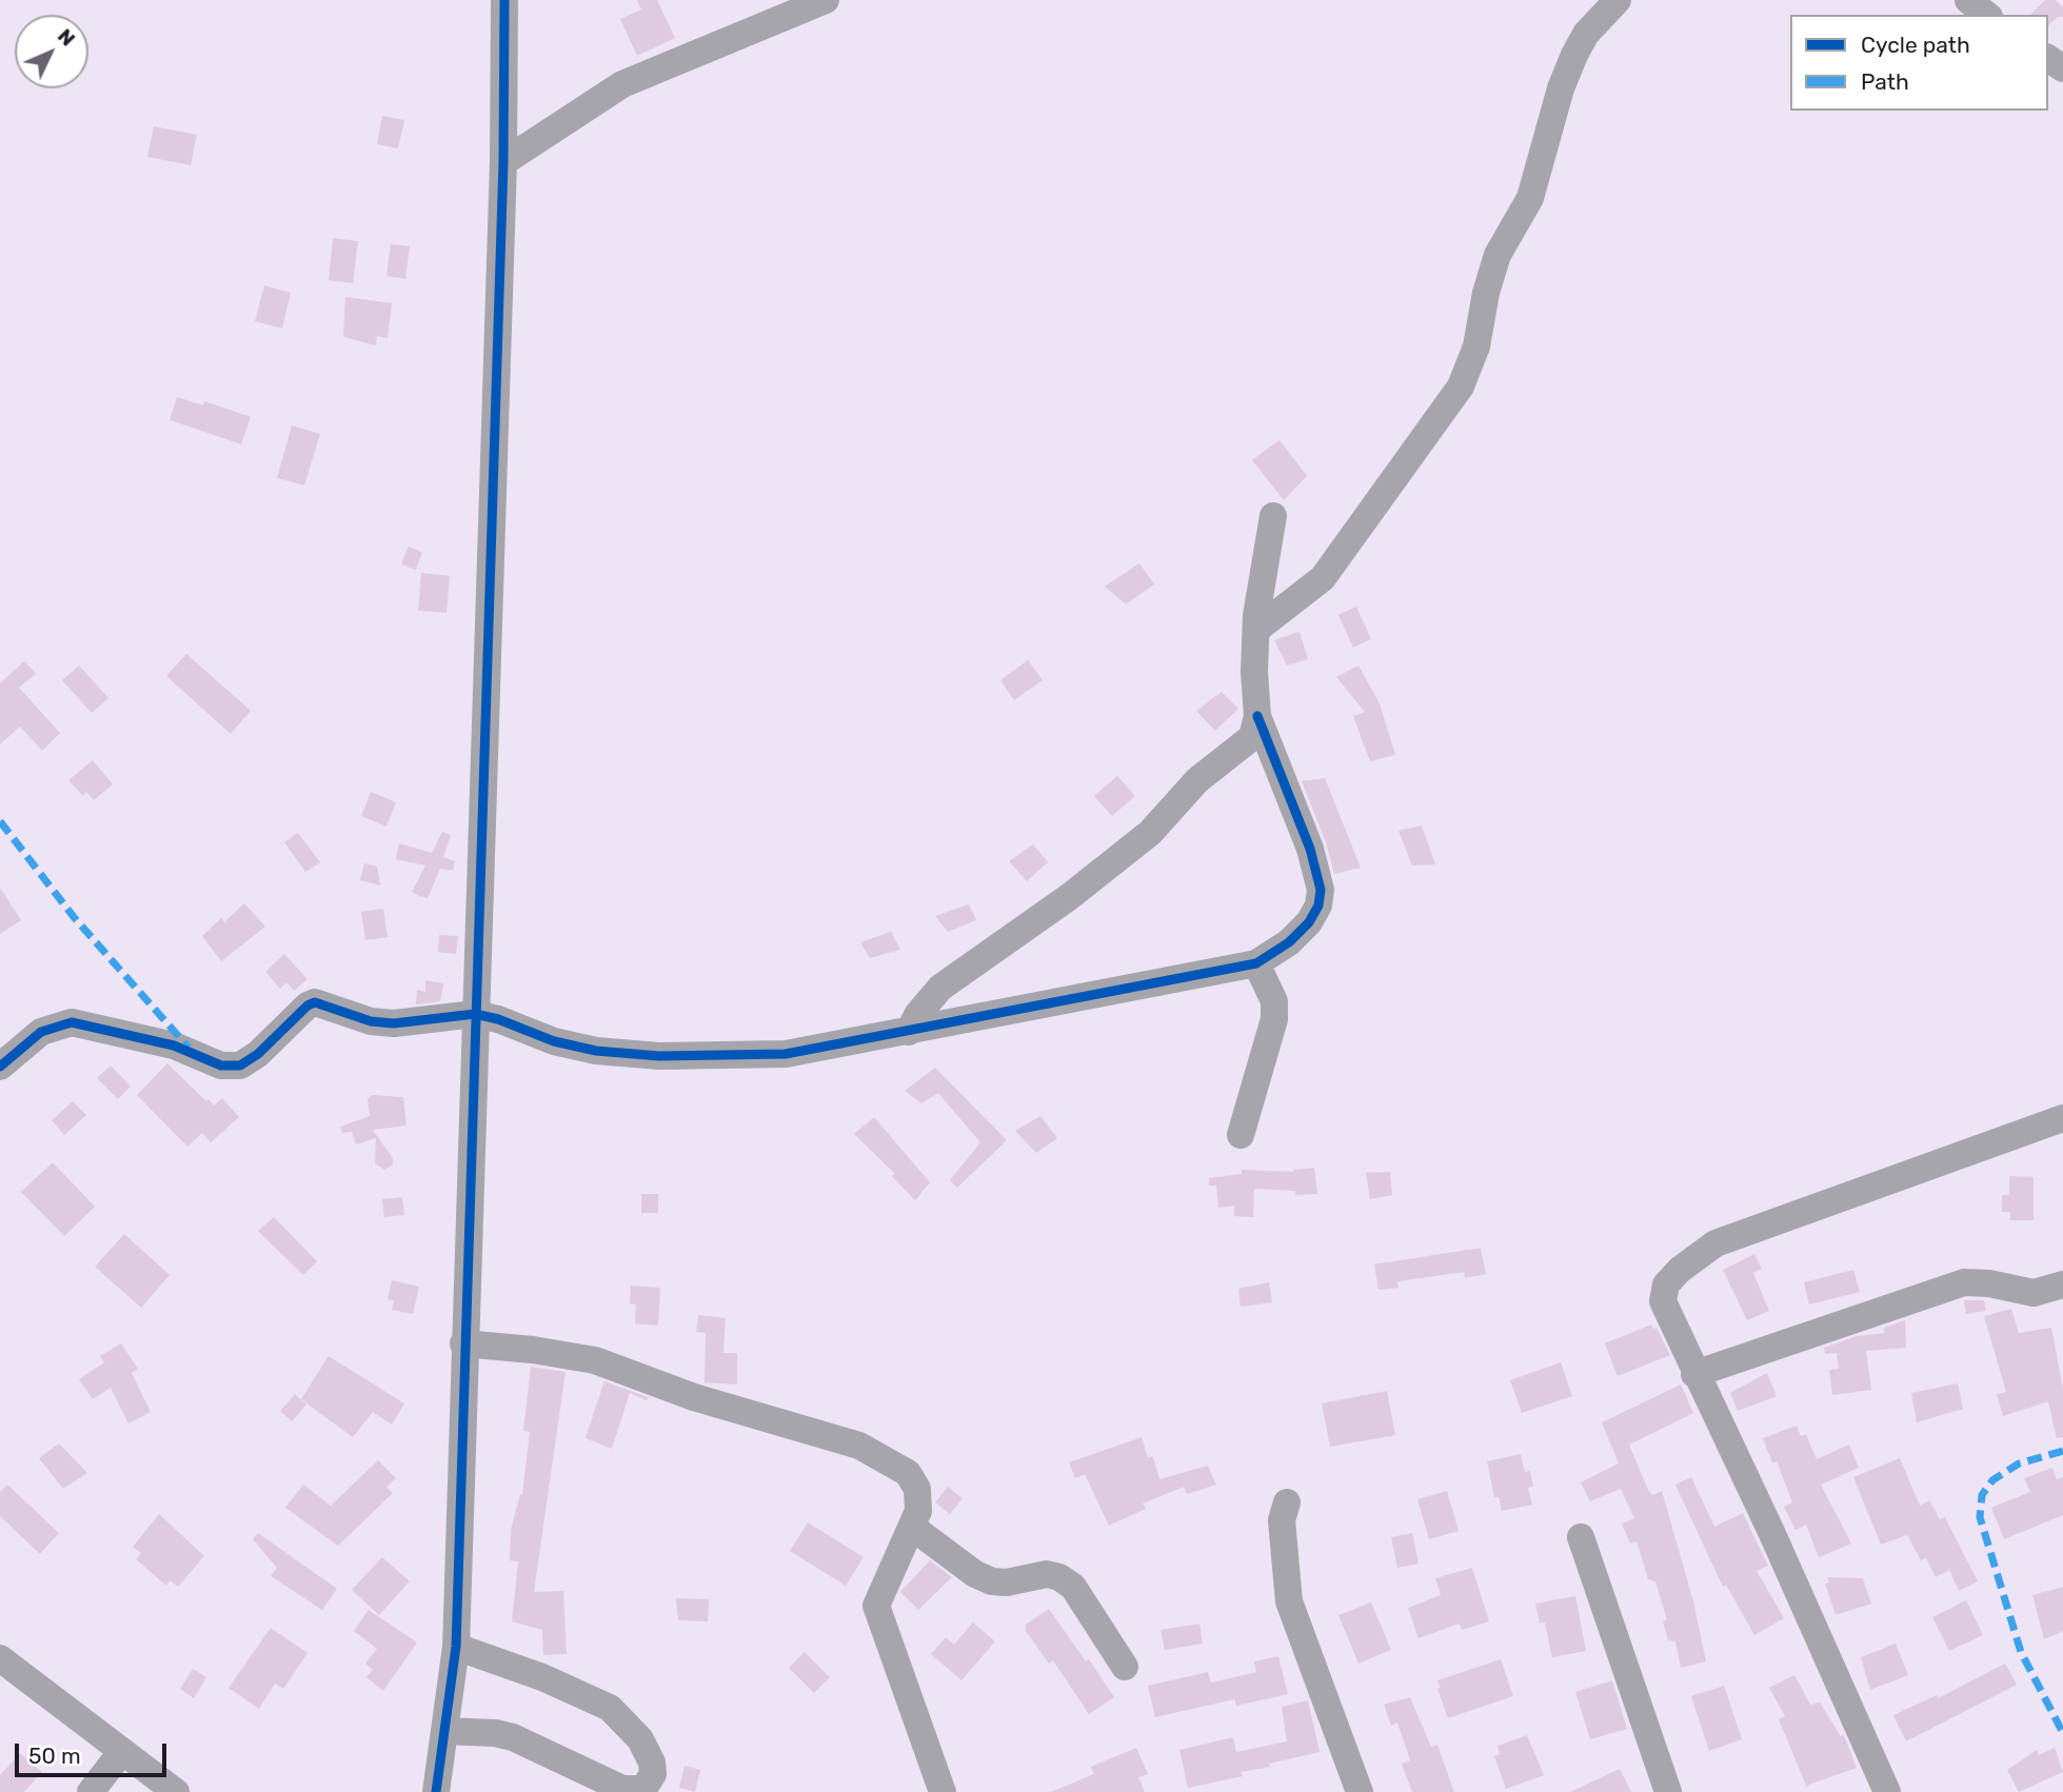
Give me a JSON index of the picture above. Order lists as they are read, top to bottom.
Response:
{
  "legend": ["Cycle path", "Path"],
  "scale_bar": "50 m",
  "north": "top right"
}
